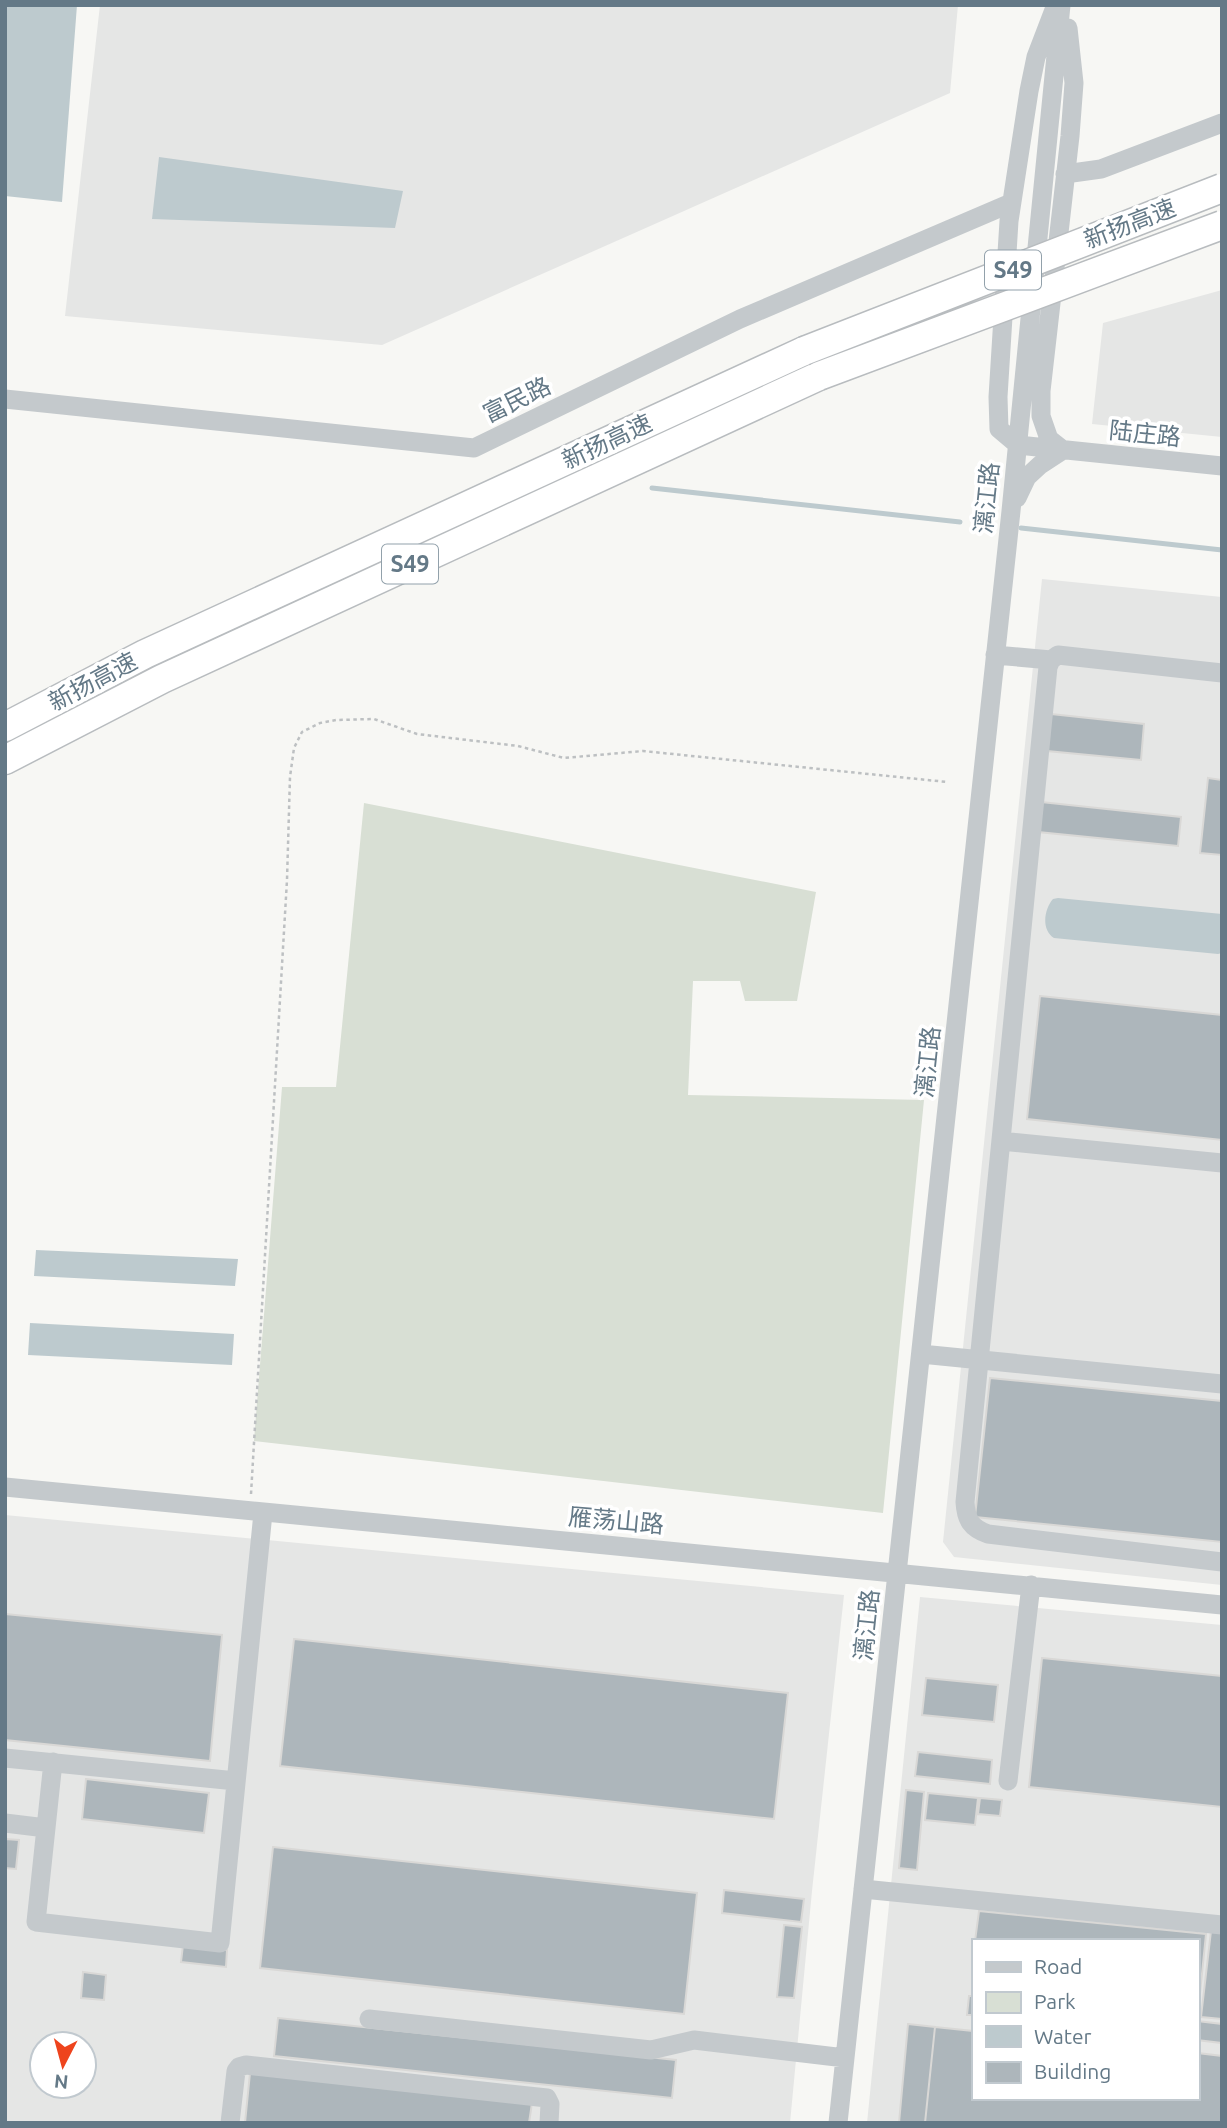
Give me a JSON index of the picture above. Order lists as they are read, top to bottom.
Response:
{
  "streets": {
    "highway": ["新扬高速", "S49"],
    "street": [
      "富民路",
      "陆庄路",
      "漓江路",
      "雁荡山路"
    ]
  },
  "crossings": [
    ["陆庄路", "漓江路"],
    ["漓江路", "雁荡山路"]
  ],
  "legend": [
    "Road",
    "Park",
    "Water",
    "Building"
  ],
  "north": "bottom"
}
